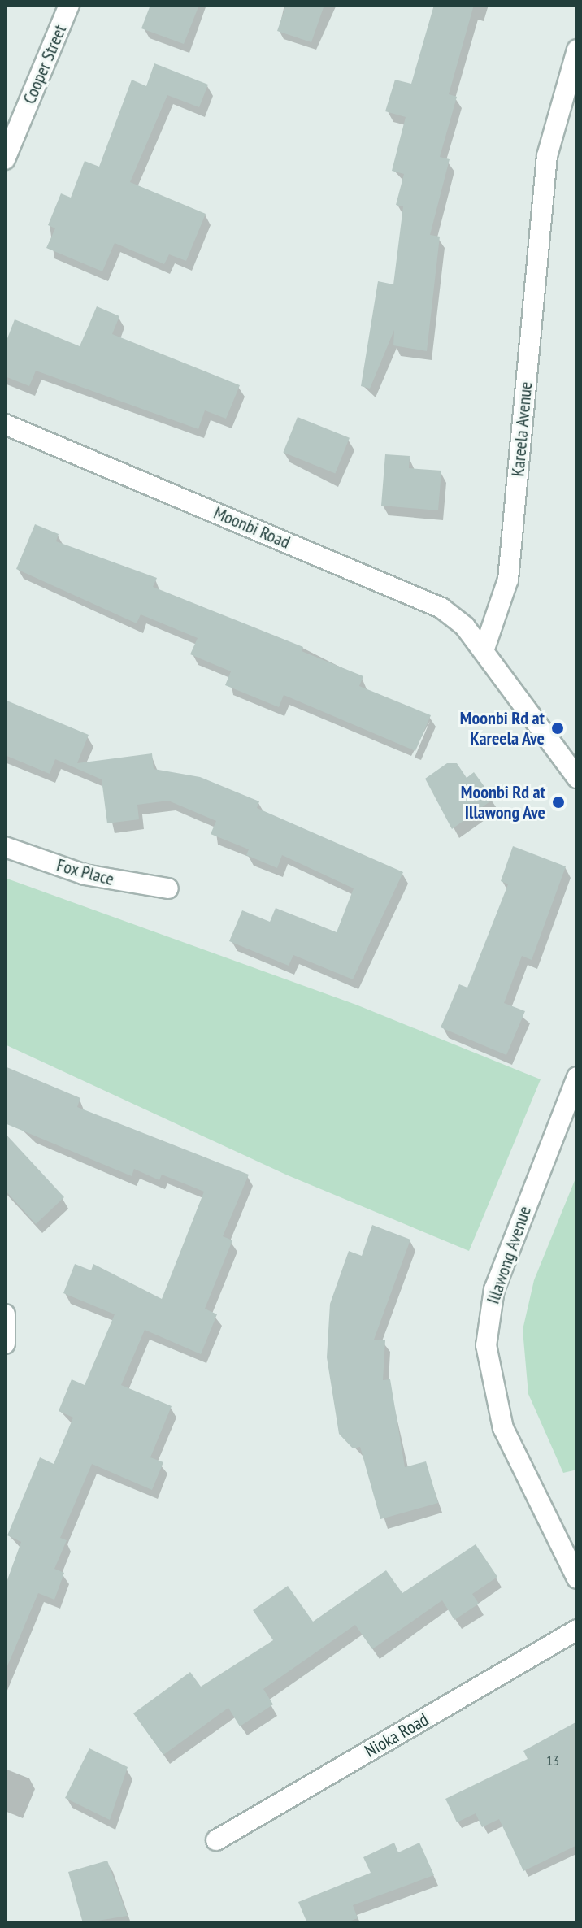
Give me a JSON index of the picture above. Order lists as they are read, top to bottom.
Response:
{
  "streets": {
    "street": [
      "Cooper Street",
      "Kareela Avenue",
      "Moonbi Road",
      "Fox Place",
      "Illawong Avenue",
      "Nioka Road"
    ]
  },
  "crossings": [
    ["Kareela Avenue", "Moonbi Road"]
  ],
  "places": ["Moonbi Rd at Kareela Ave", "Moonbi Rd at Illawong Ave"],
  "house_numbers": ["13"]
}
